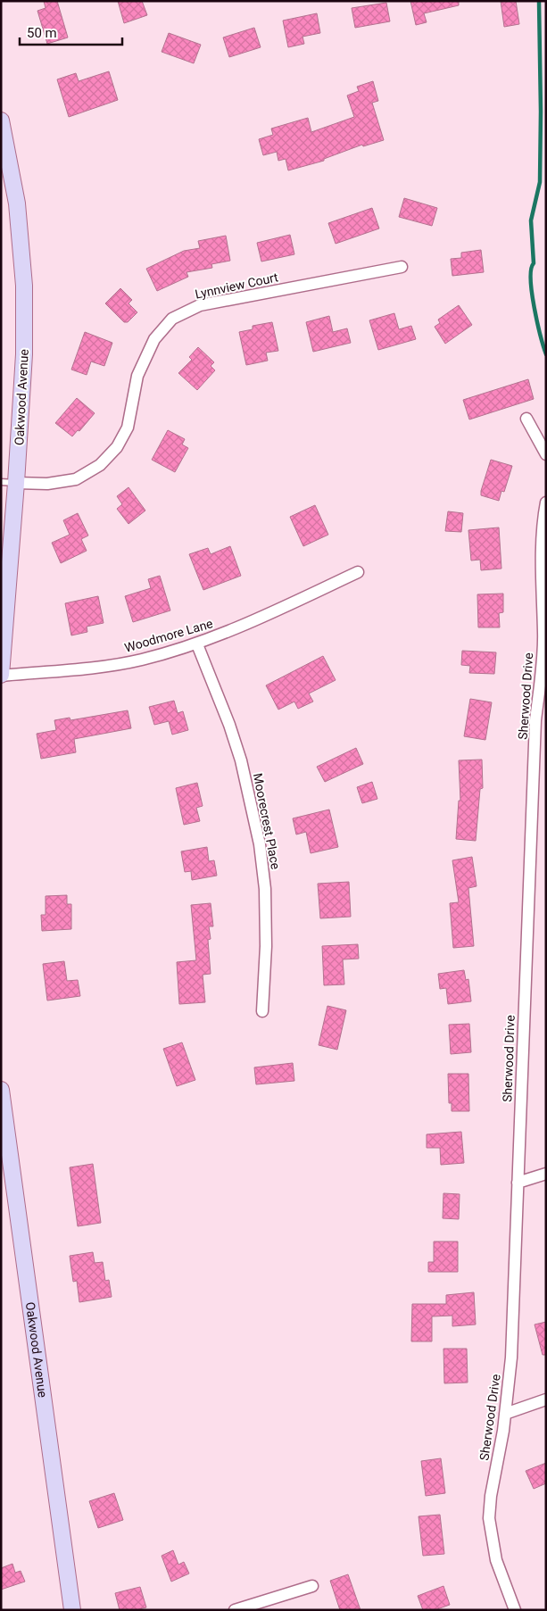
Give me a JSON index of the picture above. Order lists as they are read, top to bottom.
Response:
{
  "streets": {
    "street": [
      "Lynnview Court",
      "Oakwood Avenue",
      "Woodmore Lane",
      "Sherwood Drive",
      "Moorecrest Place"
    ]
  },
  "crossings": [
    ["Lynnview Court", "Oakwood Avenue"],
    ["Oakwood Avenue", "Woodmore Lane"],
    ["Woodmore Lane", "Moorecrest Place"]
  ],
  "scale_bar": "50 m"
}
